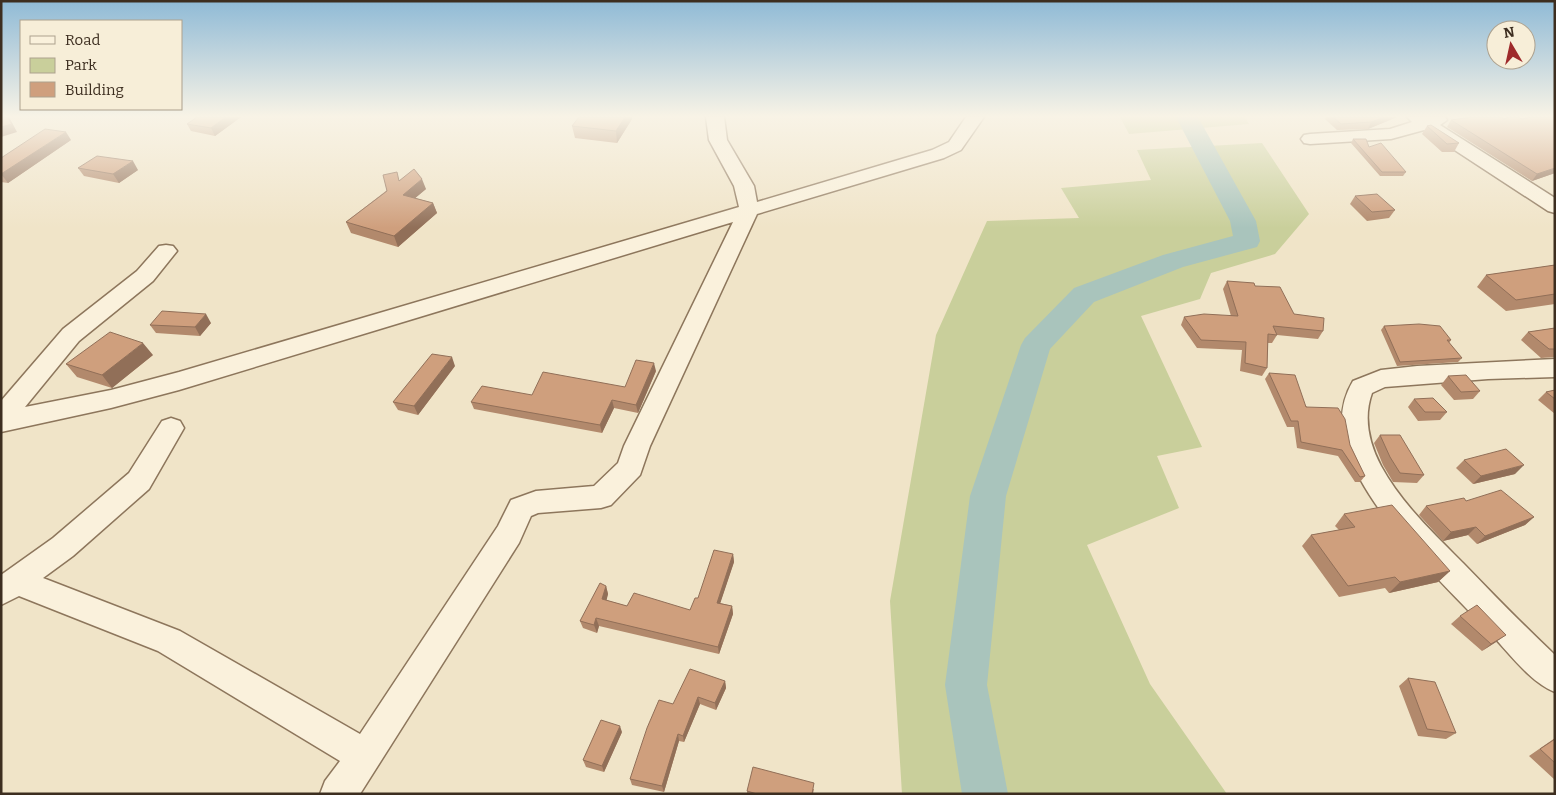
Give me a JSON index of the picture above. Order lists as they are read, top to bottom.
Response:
{
  "legend": ["Road", "Park", "Building"],
  "north": "top"
}
